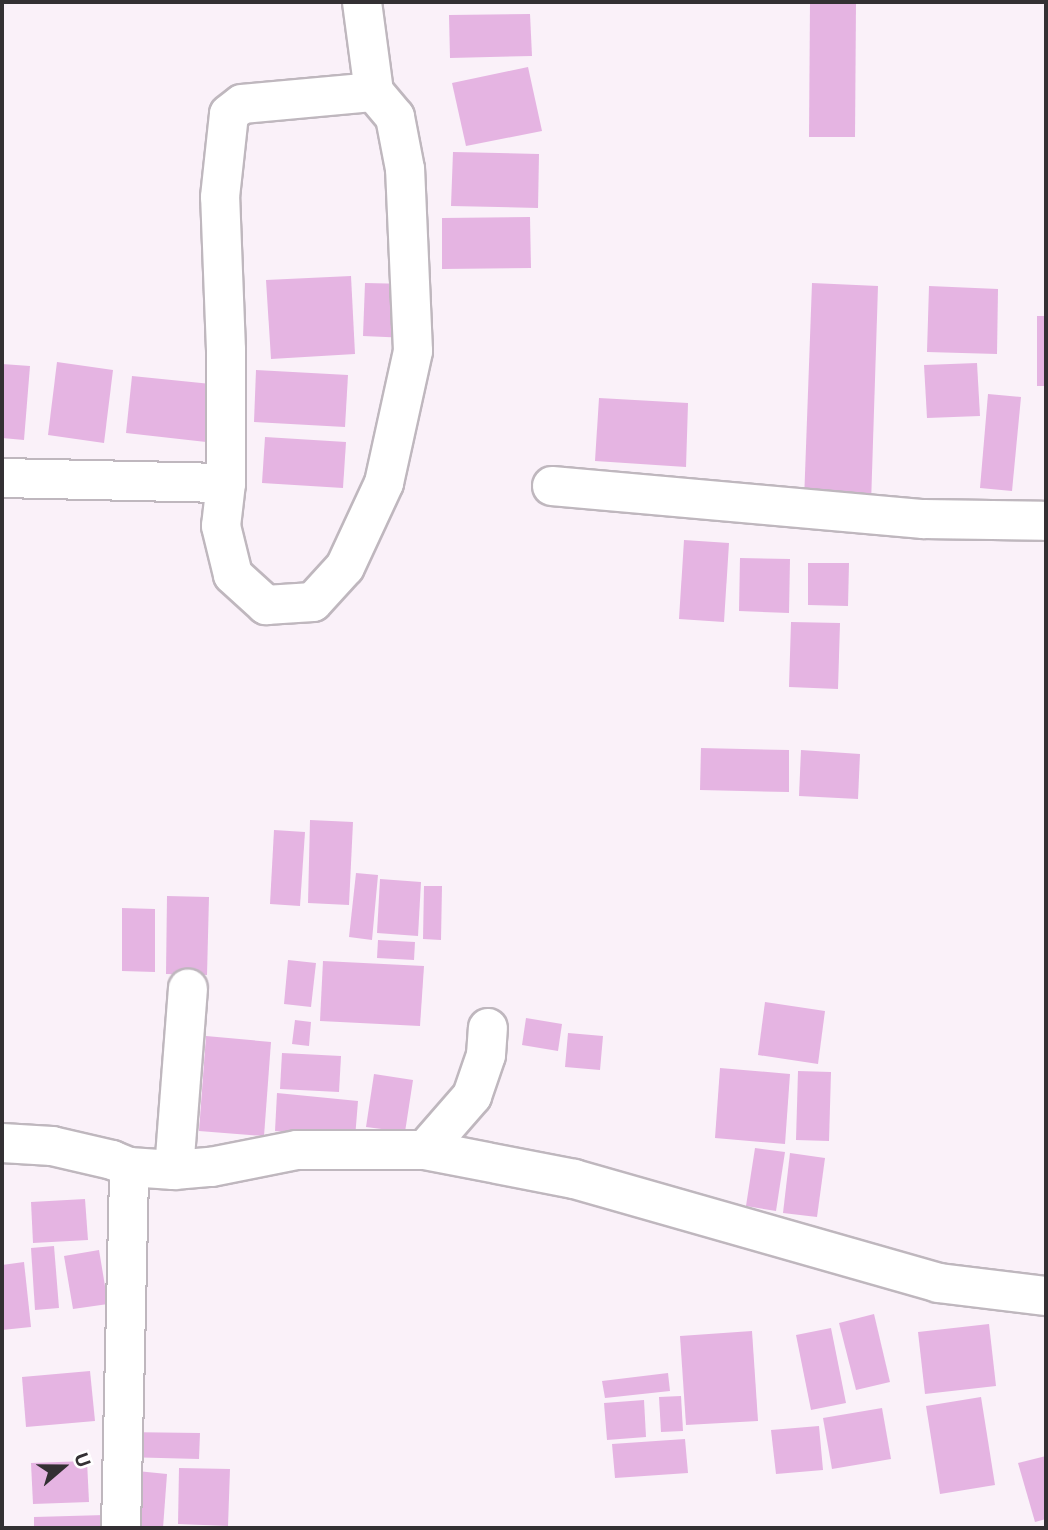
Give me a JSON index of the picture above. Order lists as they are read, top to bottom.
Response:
{
  "north": "right"
}
